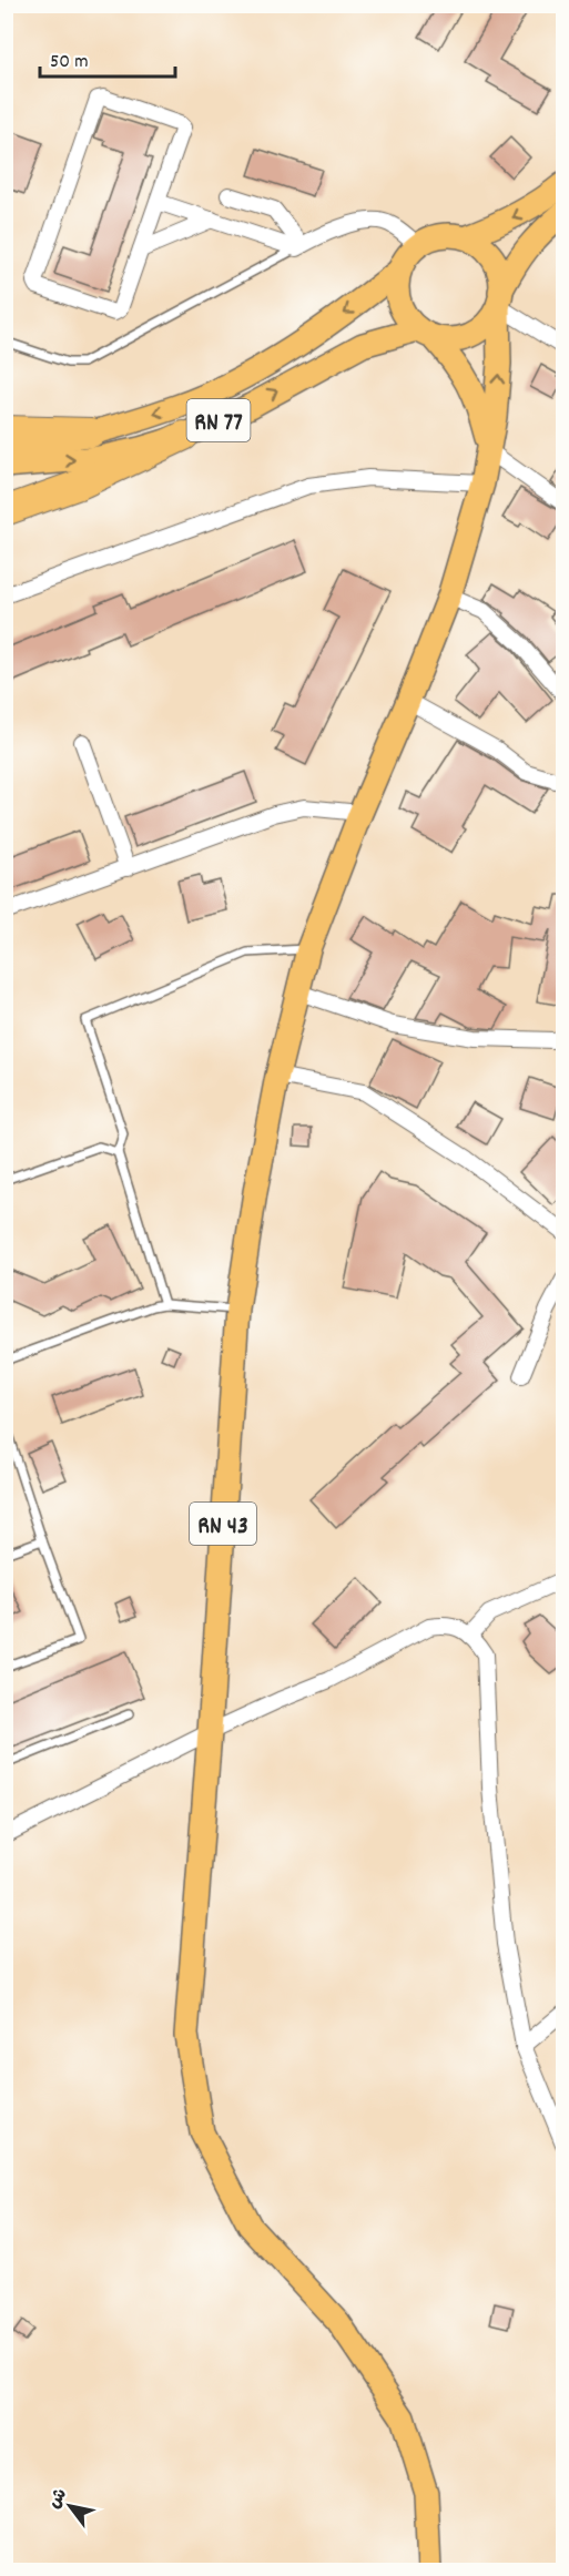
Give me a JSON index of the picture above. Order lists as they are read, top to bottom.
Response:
{
  "streets": {
    "main road": ["RN 77", "RN 43"]
  },
  "scale_bar": "50 m",
  "north": "top left"
}
